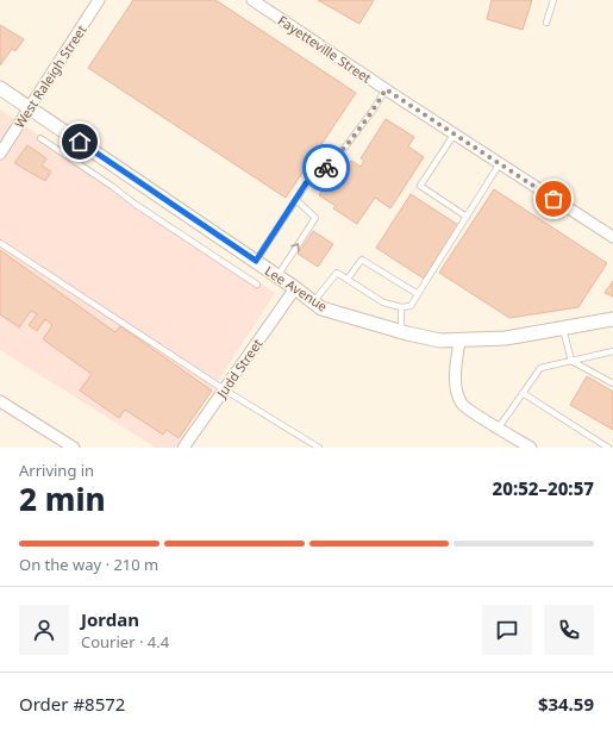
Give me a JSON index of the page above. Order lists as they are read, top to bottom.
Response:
{
  "streets": {
    "street": [
      "Fayetteville Street",
      "West Raleigh Street",
      "Lee Avenue",
      "Judd Street"
    ]
  },
  "crossings": [
    ["West Raleigh Street", "Lee Avenue"],
    ["Lee Avenue", "Judd Street"]
  ],
  "page": {
    "heading": ["2 min", "Arriving in", "20:52–20:57"],
    "panel": [
      "Jordan",
      "Courier · 4.4",
      "Order #8572",
      "$34.59"
    ],
    "bar": "On the way · 210 m"
  }
}
